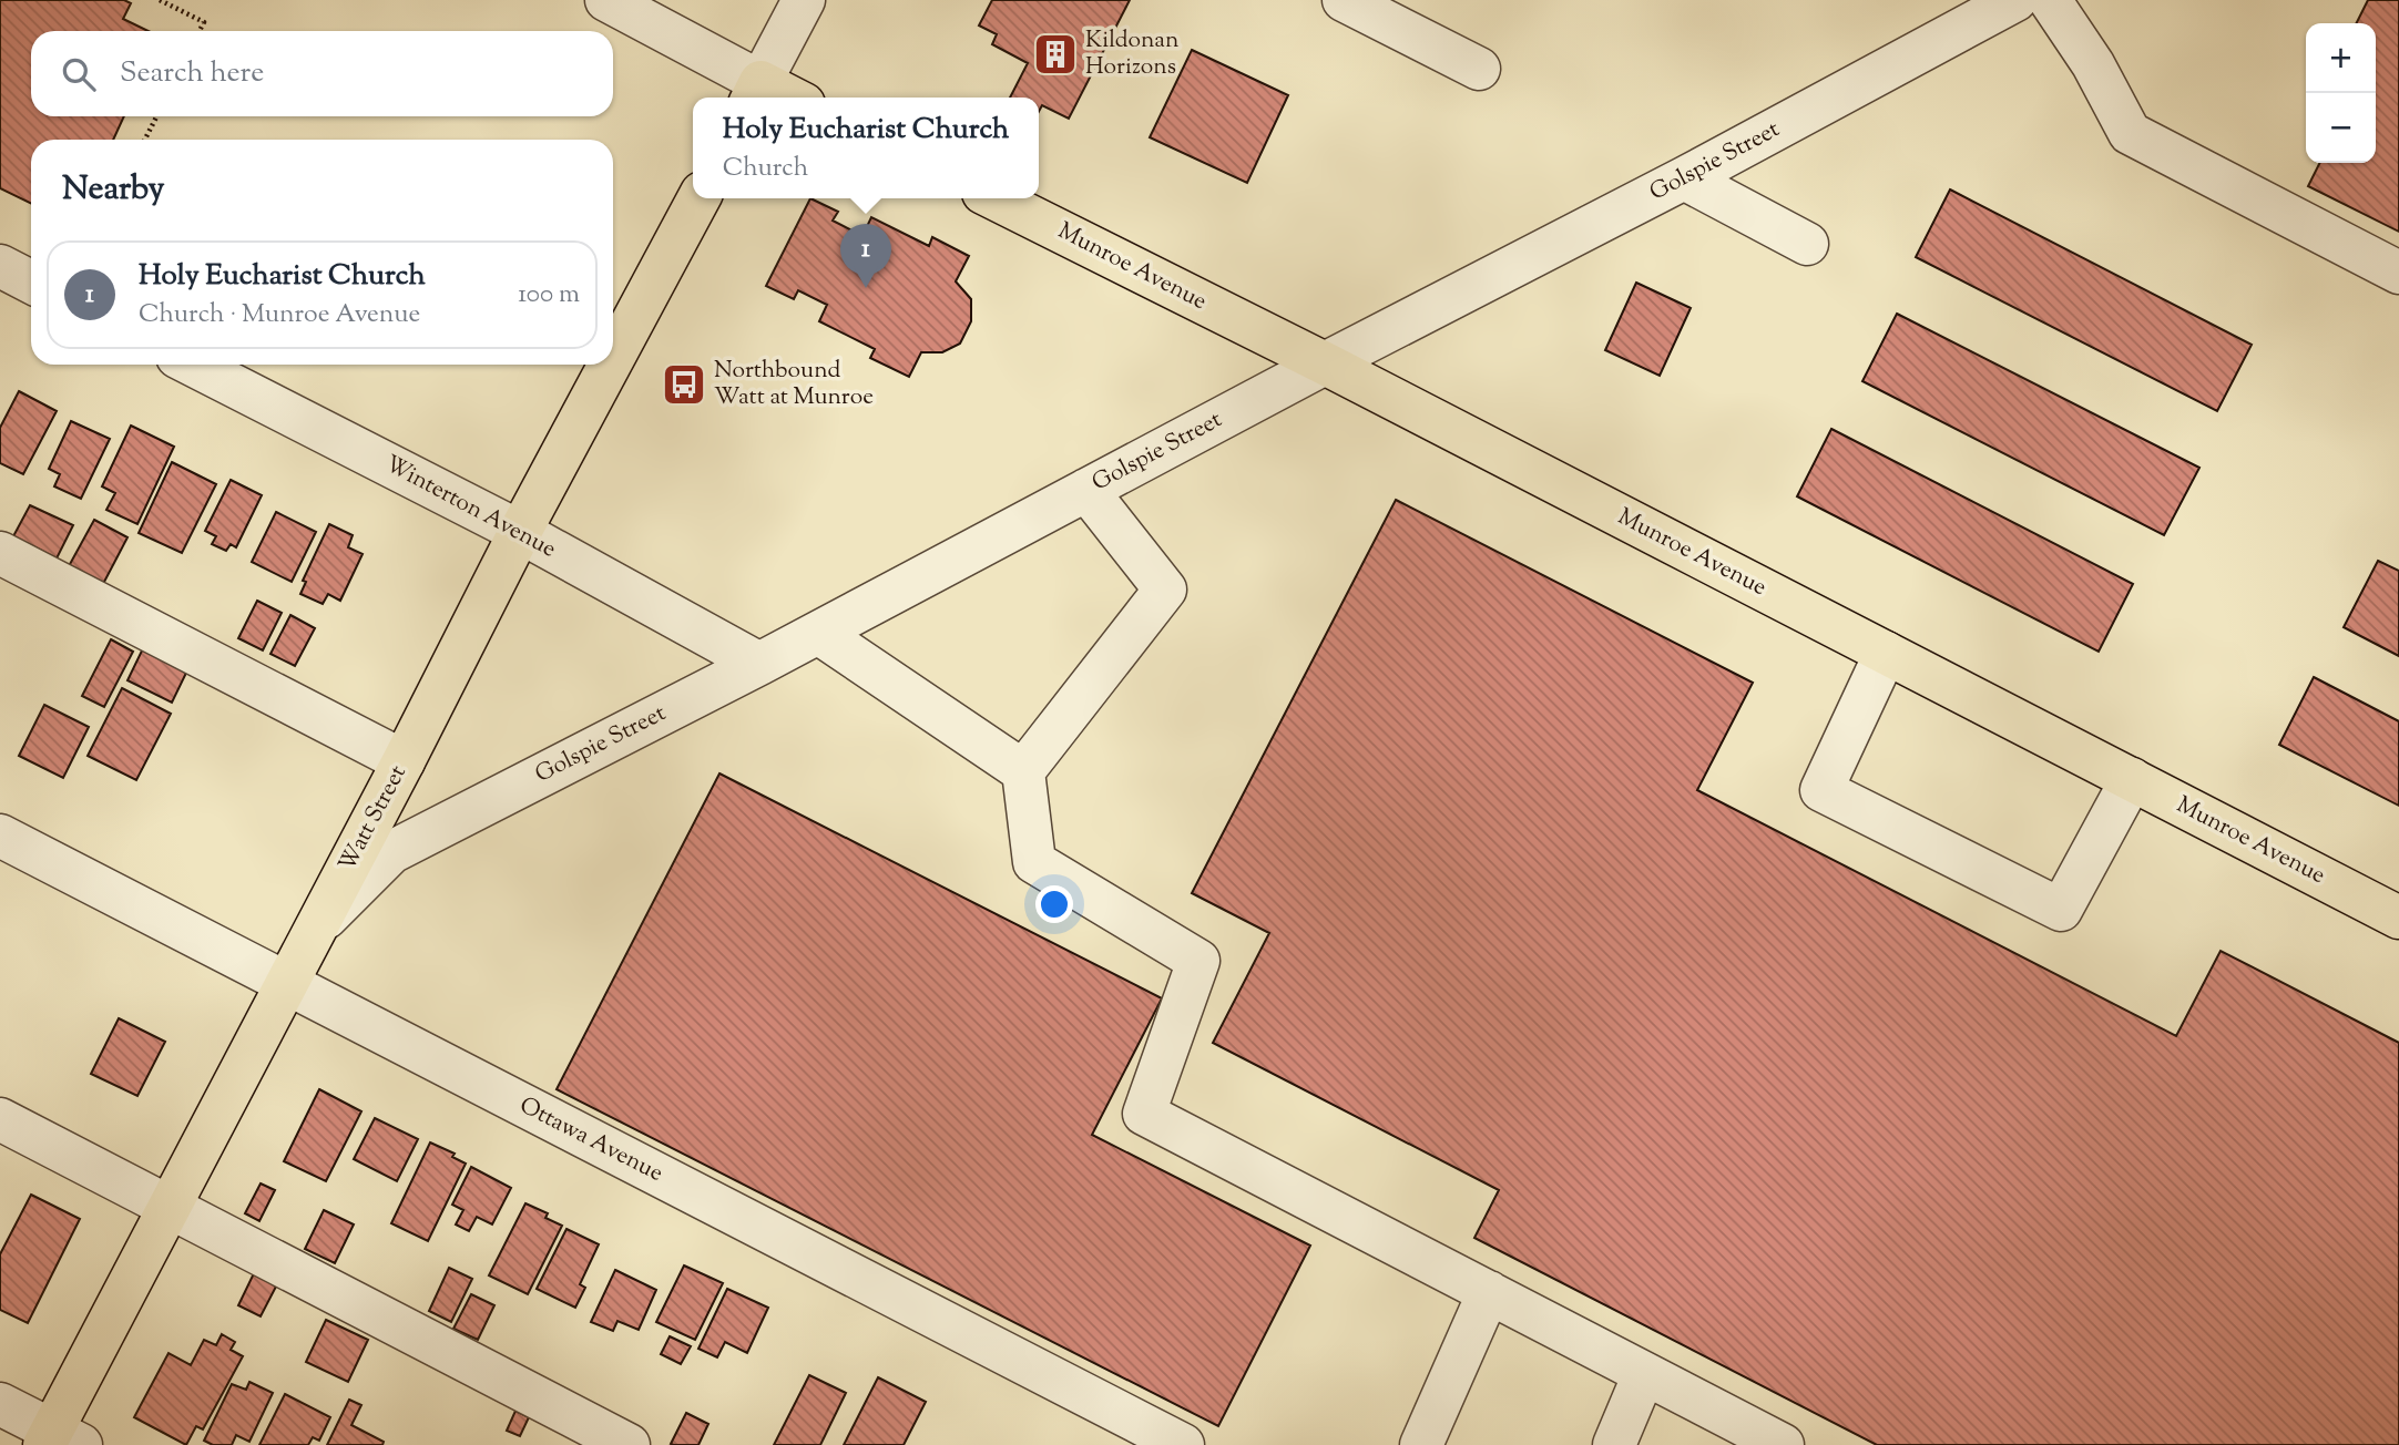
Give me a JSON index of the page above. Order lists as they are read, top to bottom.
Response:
{
  "streets": {
    "main road": ["Munroe Avenue", "Watt Street"],
    "street": ["Golspie Street", "Winterton Avenue", "Ottawa Avenue"]
  },
  "crossings": [
    ["Golspie Street", "Munroe Avenue"],
    ["Golspie Street", "Winterton Avenue"],
    ["Golspie Street", "Watt Street"],
    ["Winterton Avenue", "Watt Street"],
    ["Watt Street", "Ottawa Avenue"]
  ],
  "places": {
    "building": ["Kildonan Horizons"],
    "bus stop": ["Northbound Watt at Munroe"]
  },
  "page": {
    "map_buttons": ["+", "−"],
    "search": "Search here",
    "popup": ["Holy Eucharist Church", "Church"],
    "heading": "Nearby",
    "pins": "1",
    "list": [
      {
        "mark": "1",
        "name": "Holy Eucharist Church",
        "note": "Church · Munroe Avenue",
        "value": "100 m"
      }
    ]
  }
}
